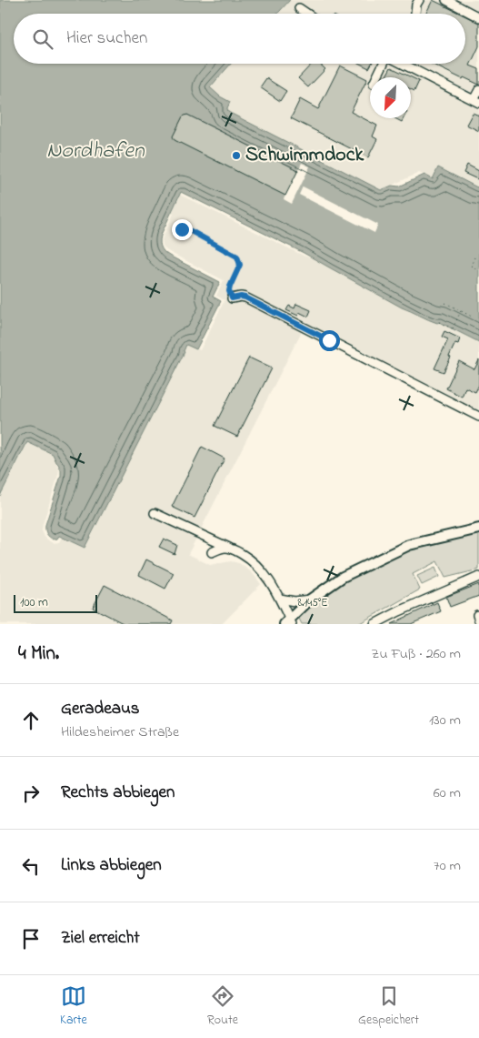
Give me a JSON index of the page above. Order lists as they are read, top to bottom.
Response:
{
  "water": ["Nordhafen"],
  "places": ["Schwimmdock"],
  "scale_bar": "100 m",
  "north": "bottom left",
  "page": {
    "search": "Hier suchen",
    "scale": "100 m",
    "heading": ["4 Min.", "Zu Fuß · 260 m"],
    "list": [
      ["Geradeaus", "Hildesheimer Straße", "130 m"],
      ["Rechts abbiegen", "60 m"],
      ["Links abbiegen", "70 m"],
      "Ziel erreicht"
    ],
    "nav": ["Karte", "Route", "Gespeichert"]
  },
  "coordinates": ["8.145°E"]
}
